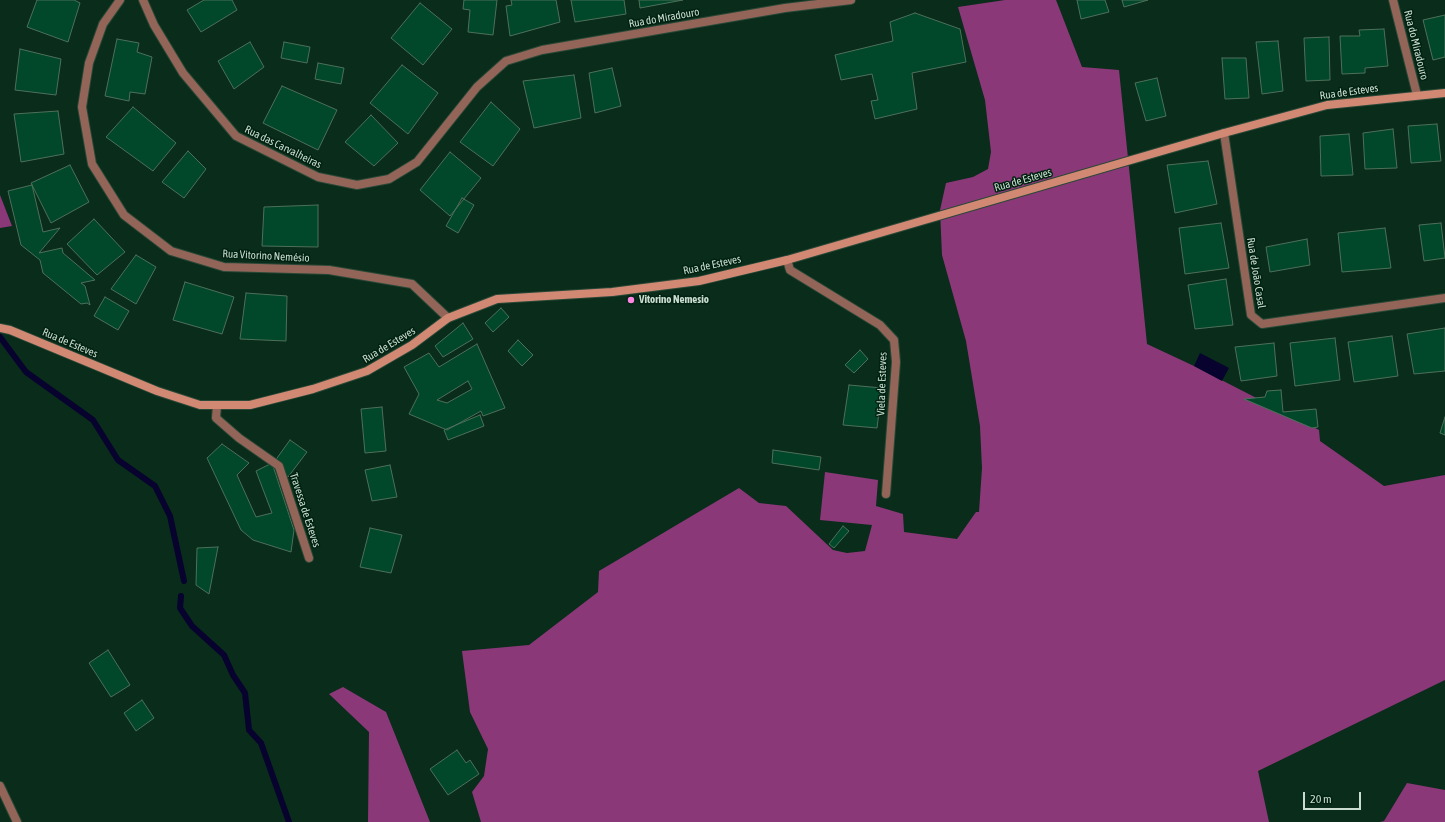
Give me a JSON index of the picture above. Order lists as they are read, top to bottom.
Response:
{
  "streets": {
    "street": [
      "Rua do Miradouro",
      "Rua de Esteves",
      "Rua das Carvalheiras",
      "Rua Vitorino Nemésio",
      "Rua de João Casal",
      "Viela de Esteves",
      "Travessa de Esteves"
    ]
  },
  "crossings": [
    ["Rua do Miradouro", "Rua de Esteves"],
    ["Rua do Miradouro", "Rua das Carvalheiras"],
    ["Rua de Esteves", "Rua Vitorino Nemésio"],
    ["Rua de Esteves", "Rua de João Casal"],
    ["Rua de Esteves", "Viela de Esteves"],
    ["Rua de Esteves", "Travessa de Esteves"]
  ],
  "places": ["Vitorino Nemesio"],
  "scale_bar": "20 m"
}
